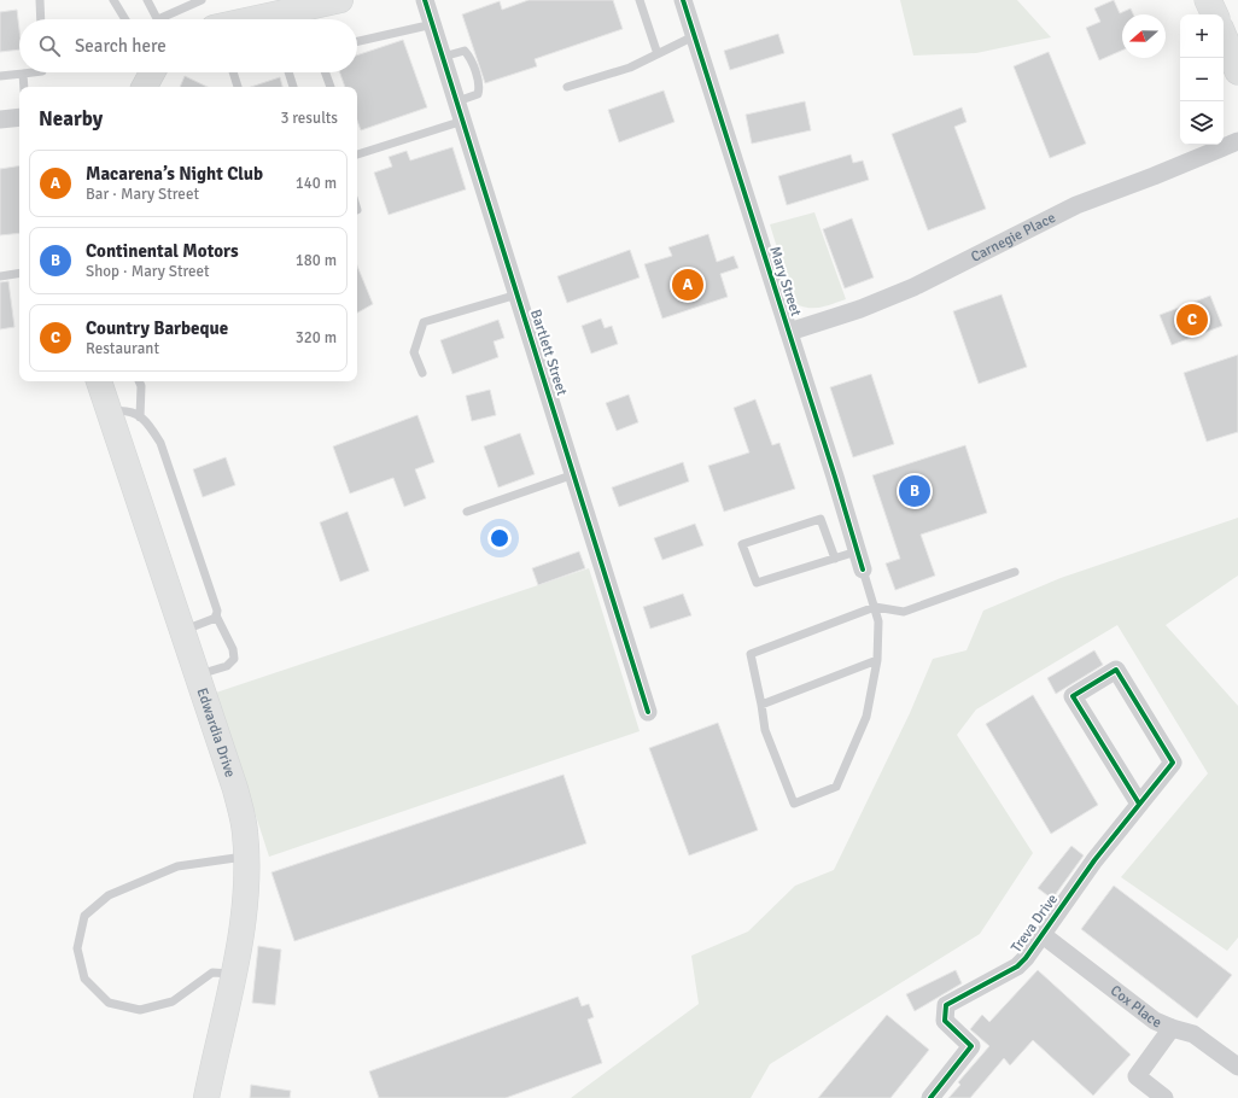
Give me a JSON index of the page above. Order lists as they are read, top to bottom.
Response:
{
  "streets": {
    "main road": ["Edwardia Drive"],
    "street": [
      "Carnegie Place",
      "Mary Street",
      "Bartlett Street",
      "Treva Drive",
      "Cox Place"
    ]
  },
  "crossings": [
    ["Carnegie Place", "Mary Street"],
    ["Treva Drive", "Cox Place"]
  ],
  "north": "left",
  "page": {
    "map_buttons": ["+", "−"],
    "search": "Search here",
    "heading": ["Nearby", "3 results"],
    "list": [
      {
        "mark": "A",
        "name": "Macarena’s Night Club",
        "note": "Bar · Mary Street",
        "value": "140 m"
      },
      {
        "mark": "B",
        "name": "Continental Motors",
        "note": "Shop · Mary Street",
        "value": "180 m"
      },
      {
        "mark": "C",
        "name": "Country Barbeque",
        "note": "Restaurant",
        "value": "320 m"
      }
    ],
    "pins": ["A", "C", "B"]
  }
}
